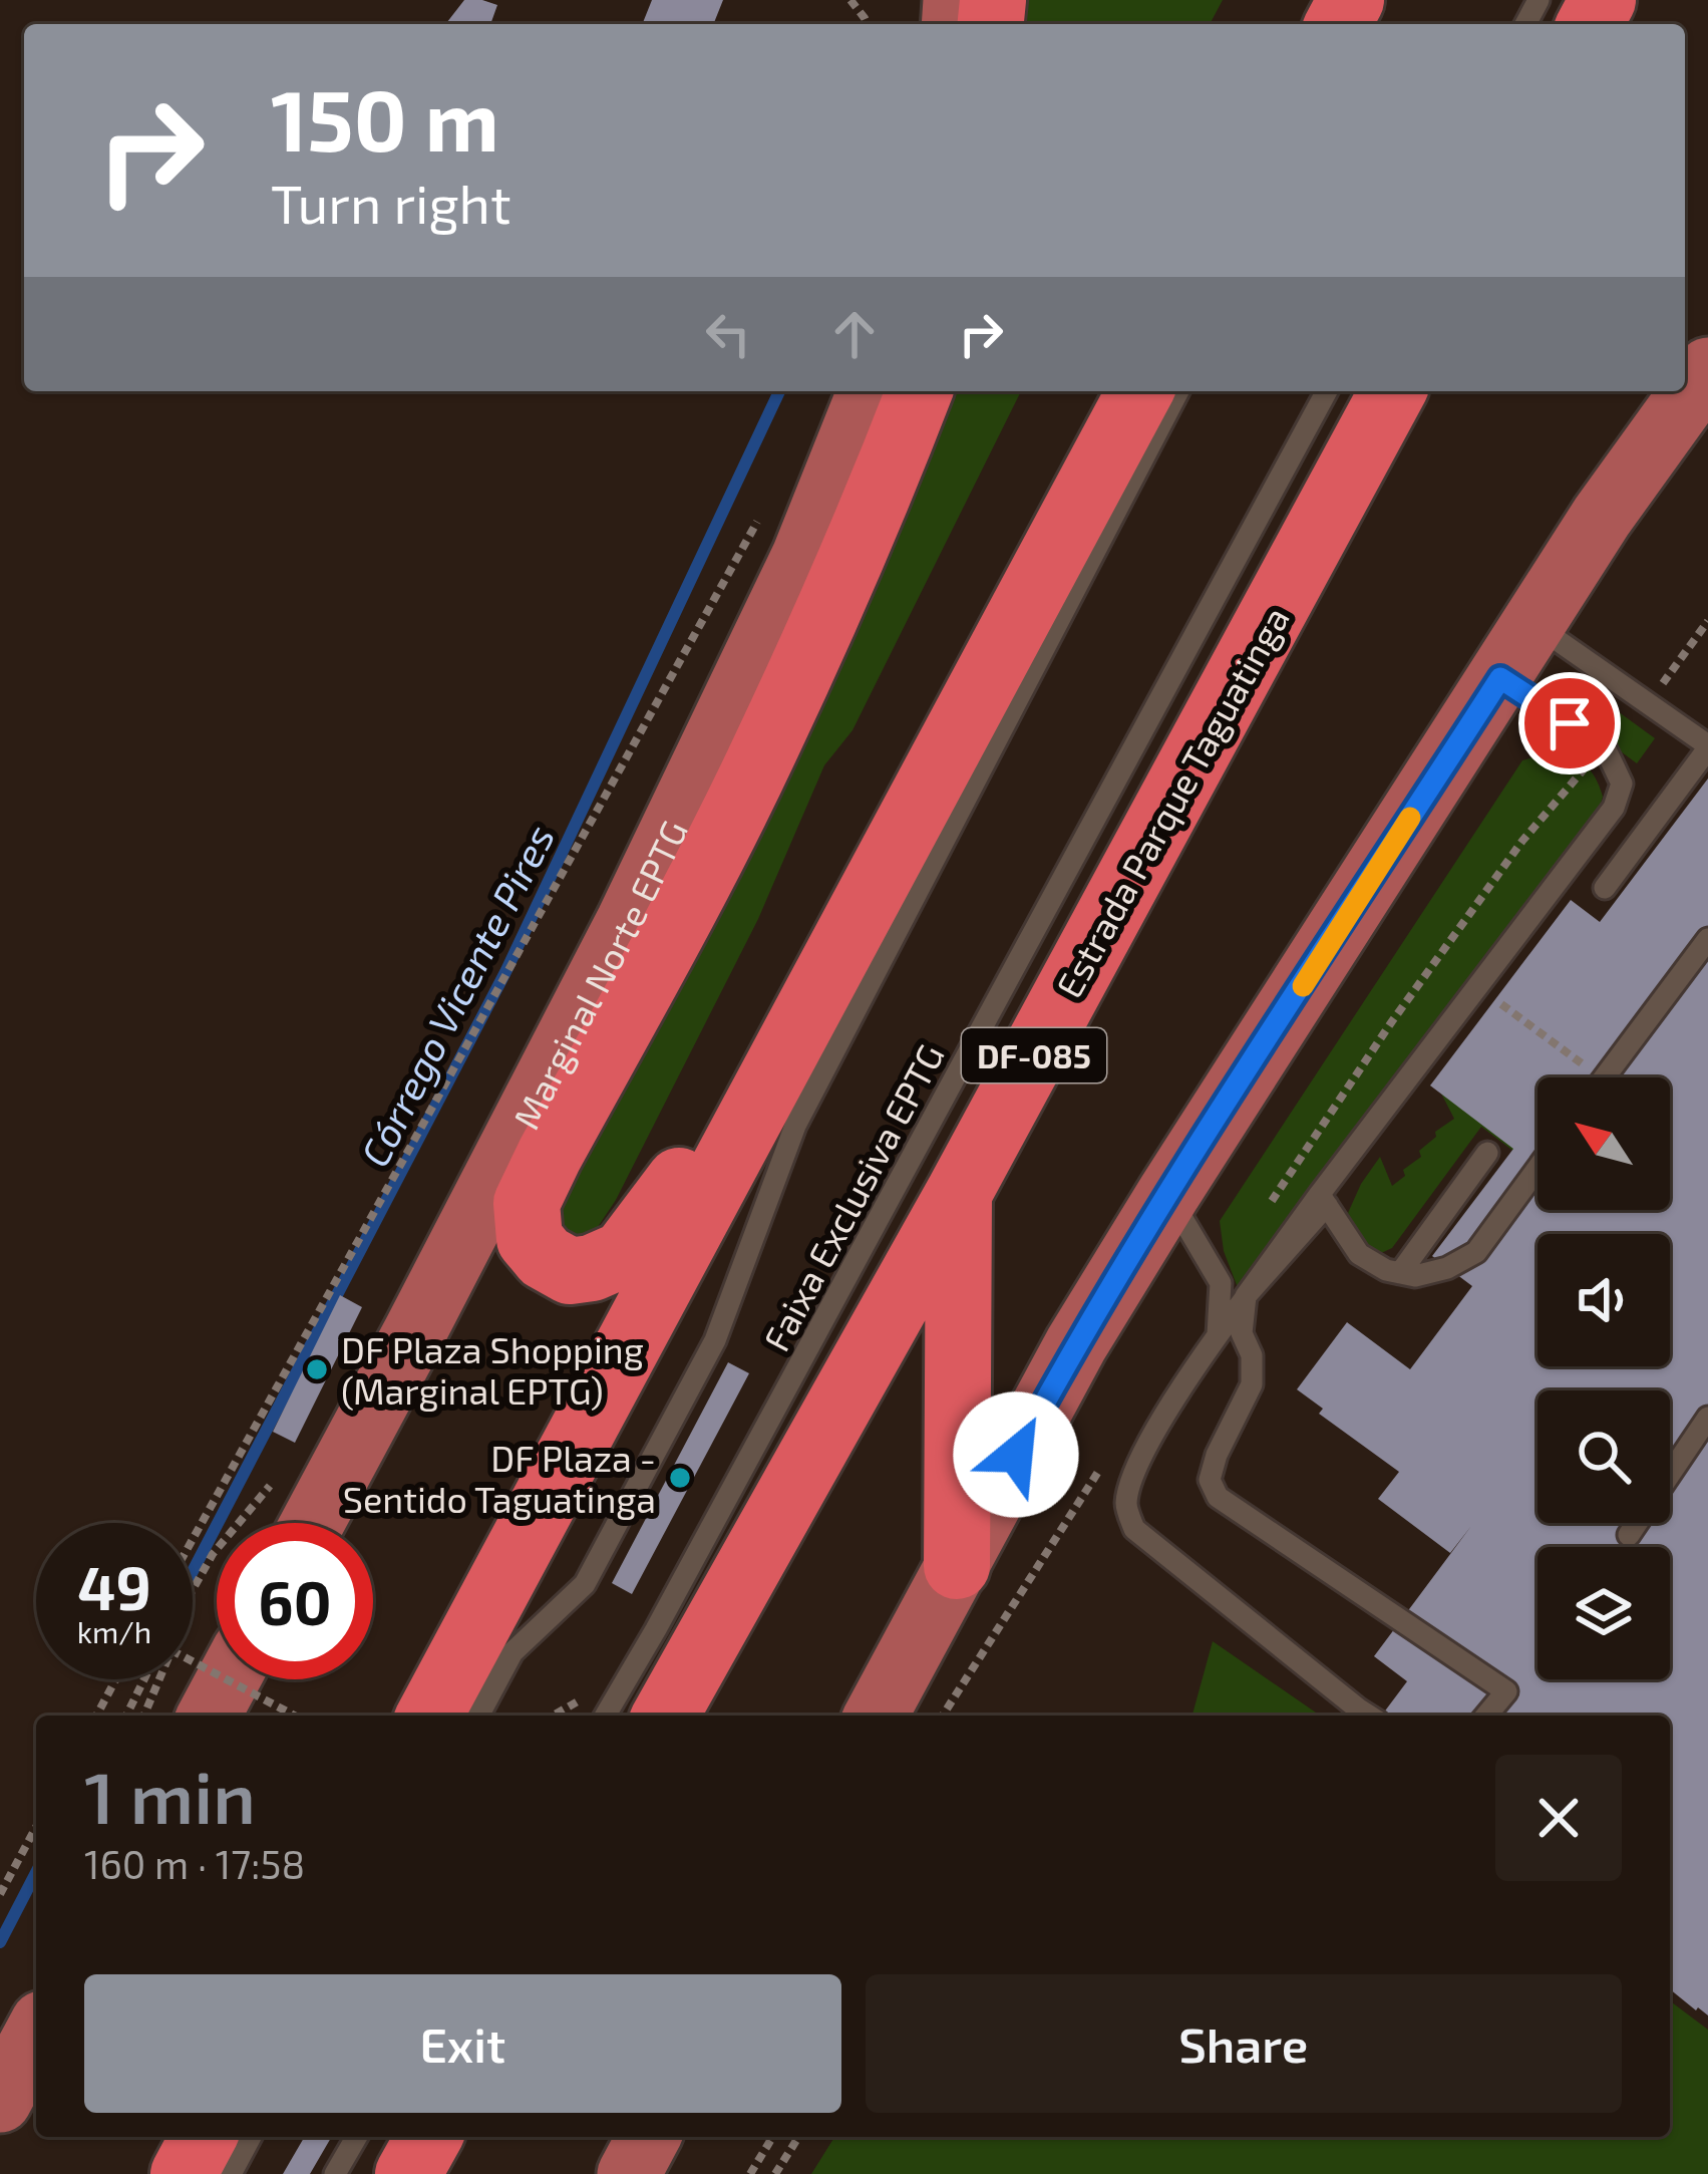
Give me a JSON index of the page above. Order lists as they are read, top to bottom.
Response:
{
  "streets": {
    "highway": ["Estrada Parque Taguatinga", "DF-085"],
    "main road": ["Marginal Norte EPTG"],
    "lane": ["Faixa Exclusiva EPTG"]
  },
  "water": ["Córrego Vicente Pires"],
  "places": ["DF Plaza Shopping (Marginal EPTG)", "DF Plaza - Sentido Taguatinga"],
  "north": "top left",
  "page": {
    "turn": ["150 m", "Turn right"],
    "speed": "49 km/h",
    "limit": "60",
    "heading": ["1 min", "160 m · 17:58"],
    "buttons": ["Exit", "Share"]
  }
}
